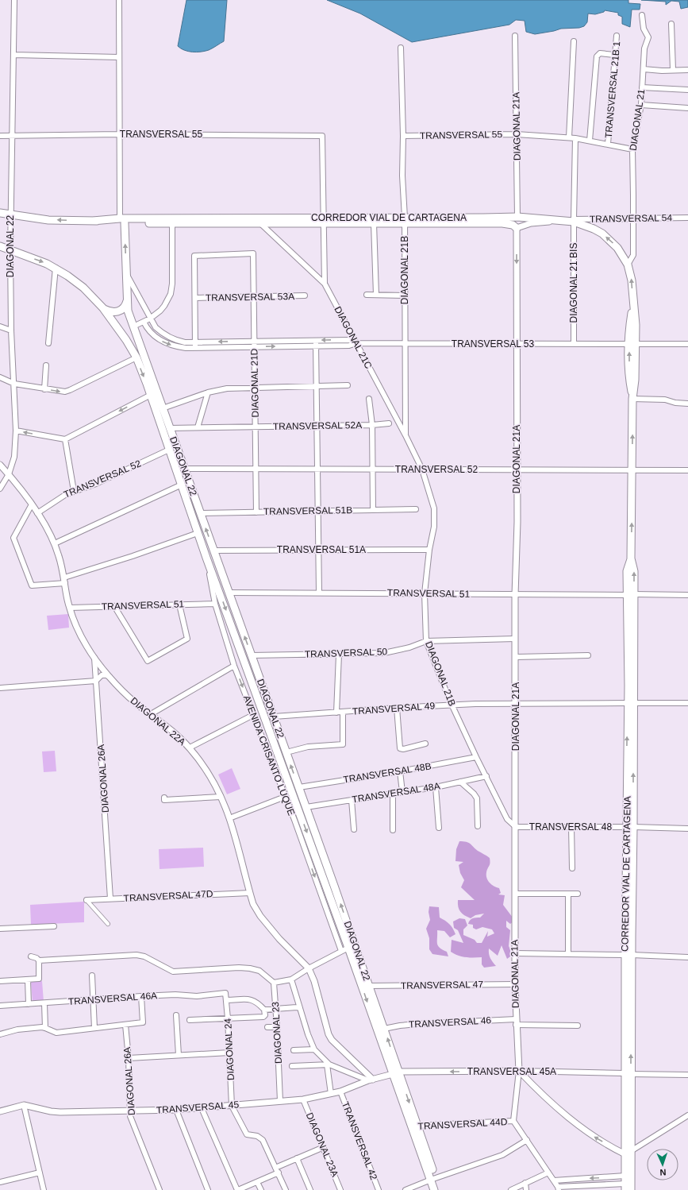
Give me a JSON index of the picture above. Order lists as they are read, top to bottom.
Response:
{
  "streets": {
    "main road": ["CORREDOR VIAL DE CARTAGENA", "DIAGONAL 22"],
    "street": [
      "TRANSVERSAL 21B 1",
      "DIAGONAL 21",
      "DIAGONAL 21A",
      "TRANSVERSAL 55",
      "TRANSVERSAL 54",
      "DIAGONAL 21B",
      "DIAGONAL 21 BIS",
      "TRANSVERSAL 53A",
      "DIAGONAL 21C",
      "TRANSVERSAL 53",
      "DIAGONAL 21D",
      "TRANSVERSAL 52A",
      "TRANSVERSAL 52",
      "TRANSVERSAL 51B",
      "TRANSVERSAL 51A",
      "TRANSVERSAL 51",
      "TRANSVERSAL 50",
      "TRANSVERSAL 49",
      "DIAGONAL 22A",
      "AVENIDA CRISANTO LUQUE",
      "TRANSVERSAL 48B",
      "DIAGONAL 26A",
      "TRANSVERSAL 48A",
      "TRANSVERSAL 48",
      "TRANSVERSAL 47D",
      "TRANSVERSAL 47",
      "TRANSVERSAL 46A",
      "TRANSVERSAL 46",
      "DIAGONAL 23",
      "DIAGONAL 24",
      "TRANSVERSAL 45A",
      "TRANSVERSAL 45",
      "TRANSVERSAL 44D",
      "TRANSVERSAL 42",
      "DIAGONAL 23A"
    ]
  },
  "crossings": [
    ["TRANSVERSAL 21B 1", "TRANSVERSAL 55"],
    ["DIAGONAL 21", "TRANSVERSAL 55"],
    ["DIAGONAL 21", "CORREDOR VIAL DE CARTAGENA"],
    ["DIAGONAL 21", "TRANSVERSAL 54"],
    ["DIAGONAL 21A", "TRANSVERSAL 55"],
    ["DIAGONAL 21A", "CORREDOR VIAL DE CARTAGENA"],
    ["DIAGONAL 21A", "DIAGONAL 21B"],
    ["DIAGONAL 21A", "TRANSVERSAL 53"],
    ["DIAGONAL 21A", "TRANSVERSAL 52"],
    ["DIAGONAL 21A", "TRANSVERSAL 51"],
    ["DIAGONAL 21A", "TRANSVERSAL 50"],
    ["DIAGONAL 21A", "TRANSVERSAL 49"],
    ["DIAGONAL 21A", "TRANSVERSAL 48"],
    ["DIAGONAL 21A", "TRANSVERSAL 47"],
    ["DIAGONAL 21A", "TRANSVERSAL 46"],
    ["DIAGONAL 21A", "TRANSVERSAL 45A"],
    ["DIAGONAL 21A", "TRANSVERSAL 44D"],
    ["TRANSVERSAL 55", "CORREDOR VIAL DE CARTAGENA"],
    ["TRANSVERSAL 55", "DIAGONAL 22"],
    ["TRANSVERSAL 55", "DIAGONAL 21B"],
    ["TRANSVERSAL 55", "DIAGONAL 21 BIS"],
    ["CORREDOR VIAL DE CARTAGENA", "TRANSVERSAL 54"],
    ["CORREDOR VIAL DE CARTAGENA", "DIAGONAL 22"],
    ["CORREDOR VIAL DE CARTAGENA", "DIAGONAL 21B"],
    ["CORREDOR VIAL DE CARTAGENA", "DIAGONAL 21 BIS"],
    ["CORREDOR VIAL DE CARTAGENA", "DIAGONAL 21C"],
    ["CORREDOR VIAL DE CARTAGENA", "TRANSVERSAL 53"],
    ["CORREDOR VIAL DE CARTAGENA", "TRANSVERSAL 52"],
    ["CORREDOR VIAL DE CARTAGENA", "TRANSVERSAL 51"],
    ["CORREDOR VIAL DE CARTAGENA", "TRANSVERSAL 49"],
    ["CORREDOR VIAL DE CARTAGENA", "TRANSVERSAL 48"],
    ["CORREDOR VIAL DE CARTAGENA", "TRANSVERSAL 45A"],
    ["TRANSVERSAL 54", "DIAGONAL 21 BIS"],
    ["DIAGONAL 22", "TRANSVERSAL 53"],
    ["DIAGONAL 22", "TRANSVERSAL 52A"],
    ["DIAGONAL 22", "TRANSVERSAL 52"],
    ["DIAGONAL 22", "TRANSVERSAL 51B"],
    ["DIAGONAL 22", "TRANSVERSAL 51A"],
    ["DIAGONAL 22", "TRANSVERSAL 51"],
    ["DIAGONAL 22", "TRANSVERSAL 50"],
    ["DIAGONAL 22", "TRANSVERSAL 49"],
    ["DIAGONAL 22", "DIAGONAL 22A"],
    ["DIAGONAL 22", "AVENIDA CRISANTO LUQUE"],
    ["DIAGONAL 22", "TRANSVERSAL 48B"],
    ["DIAGONAL 22", "TRANSVERSAL 48A"],
    ["DIAGONAL 22", "TRANSVERSAL 47"],
    ["DIAGONAL 22", "TRANSVERSAL 46"],
    ["DIAGONAL 22", "TRANSVERSAL 45A"],
    ["DIAGONAL 22", "TRANSVERSAL 45"],
    ["DIAGONAL 22", "TRANSVERSAL 44D"],
    ["DIAGONAL 21B", "DIAGONAL 21C"],
    ["DIAGONAL 21B", "TRANSVERSAL 53"],
    ["DIAGONAL 21B", "TRANSVERSAL 52"],
    ["DIAGONAL 21B", "TRANSVERSAL 51A"],
    ["DIAGONAL 21B", "TRANSVERSAL 51"],
    ["DIAGONAL 21B", "TRANSVERSAL 50"],
    ["DIAGONAL 21B", "TRANSVERSAL 49"],
    ["DIAGONAL 21B", "TRANSVERSAL 48B"],
    ["DIAGONAL 21B", "TRANSVERSAL 48A"],
    ["DIAGONAL 21B", "TRANSVERSAL 48"],
    ["DIAGONAL 21 BIS", "TRANSVERSAL 53"],
    ["TRANSVERSAL 53A", "DIAGONAL 21D"],
    ["DIAGONAL 21C", "TRANSVERSAL 53"],
    ["DIAGONAL 21C", "TRANSVERSAL 52"],
    ["TRANSVERSAL 53", "DIAGONAL 21D"],
    ["DIAGONAL 21D", "TRANSVERSAL 52A"],
    ["DIAGONAL 21D", "TRANSVERSAL 52"],
    ["DIAGONAL 21D", "TRANSVERSAL 51B"],
    ["TRANSVERSAL 52", "DIAGONAL 22A"],
    ["TRANSVERSAL 51", "DIAGONAL 22A"],
    ["TRANSVERSAL 51", "AVENIDA CRISANTO LUQUE"],
    ["DIAGONAL 22A", "DIAGONAL 26A"],
    ["DIAGONAL 22A", "TRANSVERSAL 47D"],
    ["DIAGONAL 22A", "TRANSVERSAL 45"],
    ["DIAGONAL 26A", "TRANSVERSAL 47D"],
    ["DIAGONAL 26A", "TRANSVERSAL 45"],
    ["TRANSVERSAL 46A", "DIAGONAL 24"],
    ["DIAGONAL 23", "TRANSVERSAL 45"],
    ["DIAGONAL 24", "TRANSVERSAL 45"],
    ["TRANSVERSAL 45A", "TRANSVERSAL 45"],
    ["TRANSVERSAL 45", "TRANSVERSAL 42"],
    ["TRANSVERSAL 45", "DIAGONAL 23A"]
  ],
  "one_way": ["AVENIDA CRISANTO LUQUE", "TRANSVERSAL 45A"],
  "north": "bottom"
}
